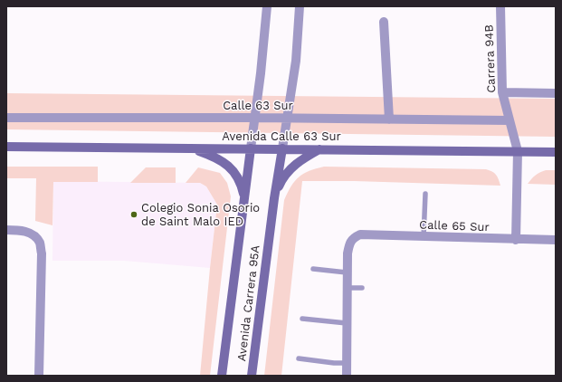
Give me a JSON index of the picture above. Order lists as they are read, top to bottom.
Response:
{
  "streets": {
    "main road": ["Avenida Calle 63 Sur", "Avenida Carrera 95A"],
    "street": ["Carrera 94B", "Calle 63 Sur", "Calle 65 Sur"]
  },
  "crossings": [
    ["Carrera 94B", "Calle 63 Sur"],
    ["Carrera 94B", "Avenida Calle 63 Sur"],
    ["Carrera 94B", "Calle 65 Sur"],
    ["Avenida Calle 63 Sur", "Avenida Carrera 95A"]
  ],
  "places": ["Colegio Sonia Osorio de Saint Malo IED"]
}
